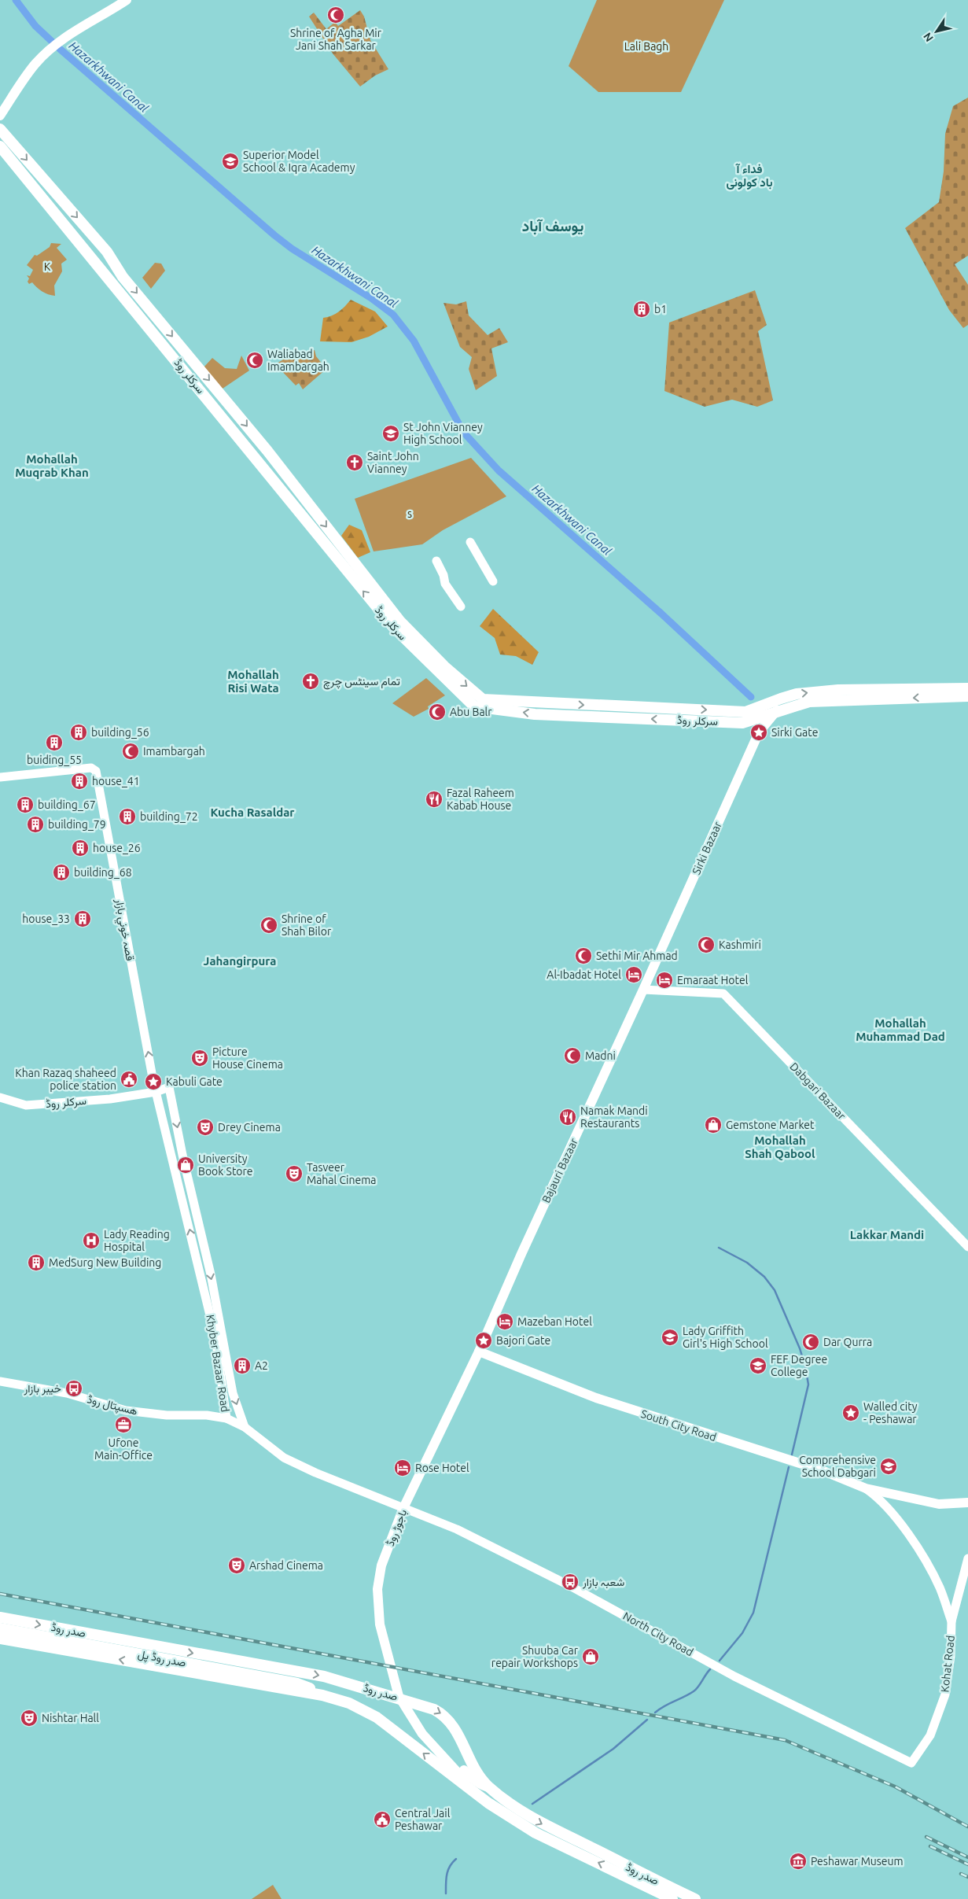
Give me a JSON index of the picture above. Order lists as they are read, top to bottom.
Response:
{
  "streets": {
    "main road": [
      "سرکلر روڈ",
      "Sirki Bazaar",
      "Bajauri Bazaar",
      "South City Road",
      "باجوڑ روڈ",
      "صدر روڈ",
      "صدر روڈ پل"
    ],
    "street": [
      "قصہ خوني بازار",
      "Dabgari Bazaar",
      "Khyber Bazaar Road",
      "ھسپتال روڈ",
      "North City Road",
      "Kohat Road"
    ]
  },
  "crossings": [
    ["سرکلر روڈ", "Sirki Bazaar"],
    ["سرکلر روڈ", "قصہ خوني بازار"],
    ["سرکلر روڈ", "Khyber Bazaar Road"],
    ["Sirki Bazaar", "Dabgari Bazaar"],
    ["Sirki Bazaar", "Bajauri Bazaar"],
    ["قصہ خوني بازار", "Khyber Bazaar Road"],
    ["Dabgari Bazaar", "Bajauri Bazaar"],
    ["Bajauri Bazaar", "South City Road"],
    ["Bajauri Bazaar", "باجوڑ روڈ"],
    ["Khyber Bazaar Road", "ھسپتال روڈ"],
    ["Khyber Bazaar Road", "باجوڑ روڈ"],
    ["Khyber Bazaar Road", "North City Road"],
    ["South City Road", "باجوڑ روڈ"],
    ["South City Road", "Kohat Road"],
    ["باجوڑ روڈ", "صدر روڈ"],
    ["باجوڑ روڈ", "North City Road"],
    ["صدر روڈ", "صدر روڈ پل"],
    ["North City Road", "Kohat Road"]
  ],
  "one_way": ["قصہ خوني بازار"],
  "districts": [
    "فداء آ باد کولونی",
    "یوسف آباد",
    "Mohallah Muqrab Khan",
    "Mohallah Risi Wata",
    "Kucha Rasaldar",
    "Jahangirpura",
    "Mohallah Muhammad Dad",
    "Mohallah Shah Qabool",
    "Lakkar Mandi"
  ],
  "water": ["Hazarkhwani Canal"],
  "parks": ["Lali Bagh", "K", "s"],
  "places": {
    "mosque": [
      "Shrine of Agha Mir Jani Shah Sarkar",
      "Waliabad Imambargah",
      "Abu Balr",
      "Imambargah",
      "Shrine of Shah Bilor",
      "Kashmiri",
      "Sethi Mir Ahmad",
      "Madni",
      "Dar Qurra"
    ],
    "school or university": [
      "Superior Model School & Iqra Academy",
      "St John Vianney High School",
      "Lady Griffith Girl's High School",
      "FEF Degree College",
      "Comprehensive School Dabgari"
    ],
    "building": [
      "b1",
      "building_56",
      "buiding_55",
      "house_41",
      "building_67",
      "building_72",
      "building_79",
      "house_26",
      "building_68",
      "house_33",
      "MedSurg New Building",
      "A2"
    ],
    "church": ["Saint John Vianney", "تمام سینٹس چرچ"],
    "place": [
      "Sirki Gate",
      "Kabuli Gate",
      "Bajori Gate",
      "Walled city - Peshawar"
    ],
    "restaurant": ["Fazal Raheem Kabab House", "Namak Mandi Restaurants"],
    "hotel": [
      "Al-Ibadat Hotel",
      "Emaraat Hotel",
      "Mazeban Hotel",
      "Rose Hotel"
    ],
    "theatre": [
      "Picture House Cinema",
      "Drey Cinema",
      "Tasveer Mahal Cinema",
      "Arshad Cinema",
      "Nishtar Hall"
    ],
    "public building": ["Khan Razaq shaheed police station", "Central Jail Peshawar"],
    "shop": ["Gemstone Market", "University Book Store", "Shuuba Car repair Workshops"],
    "hospital": ["Lady Reading Hospital"],
    "bus stop": ["خیبر بازار", "شعبہ بازار"],
    "office": ["Ufone Main-Office"],
    "museum": ["Peshawar Museum"]
  },
  "north": "bottom left"
}
